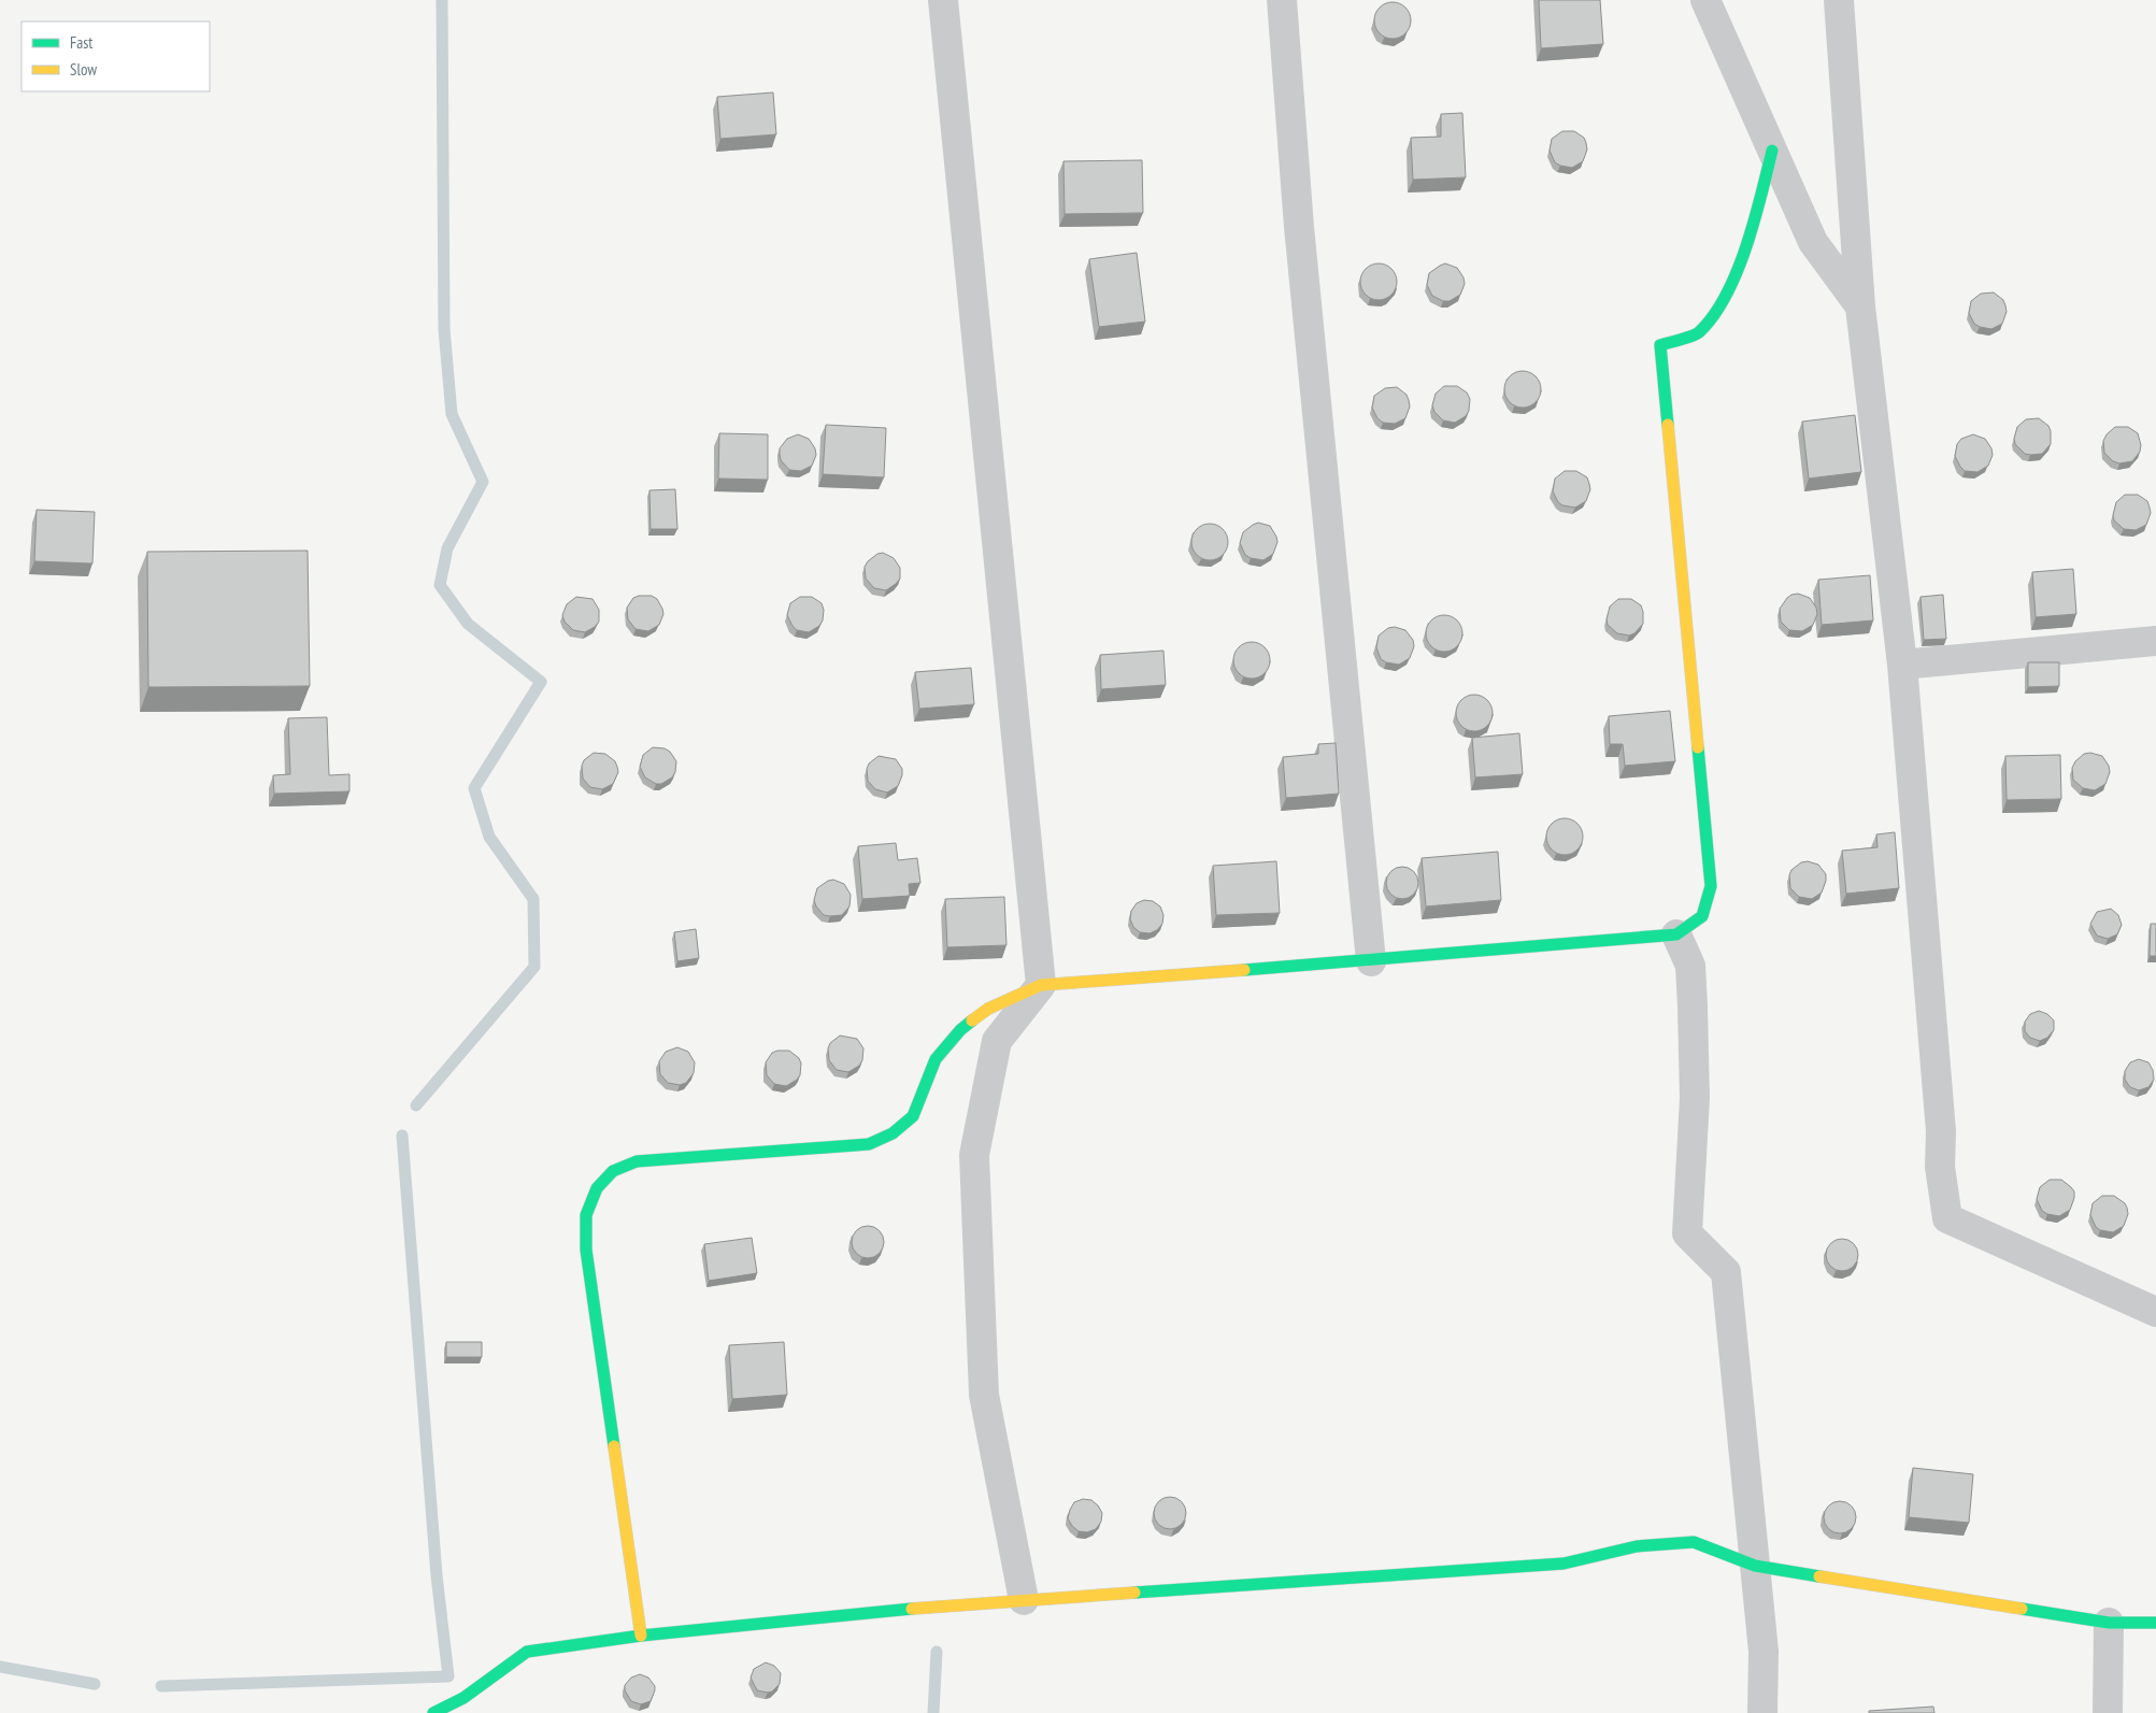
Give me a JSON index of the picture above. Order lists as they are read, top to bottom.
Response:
{
  "legend": ["Fast", "Slow"]
}
